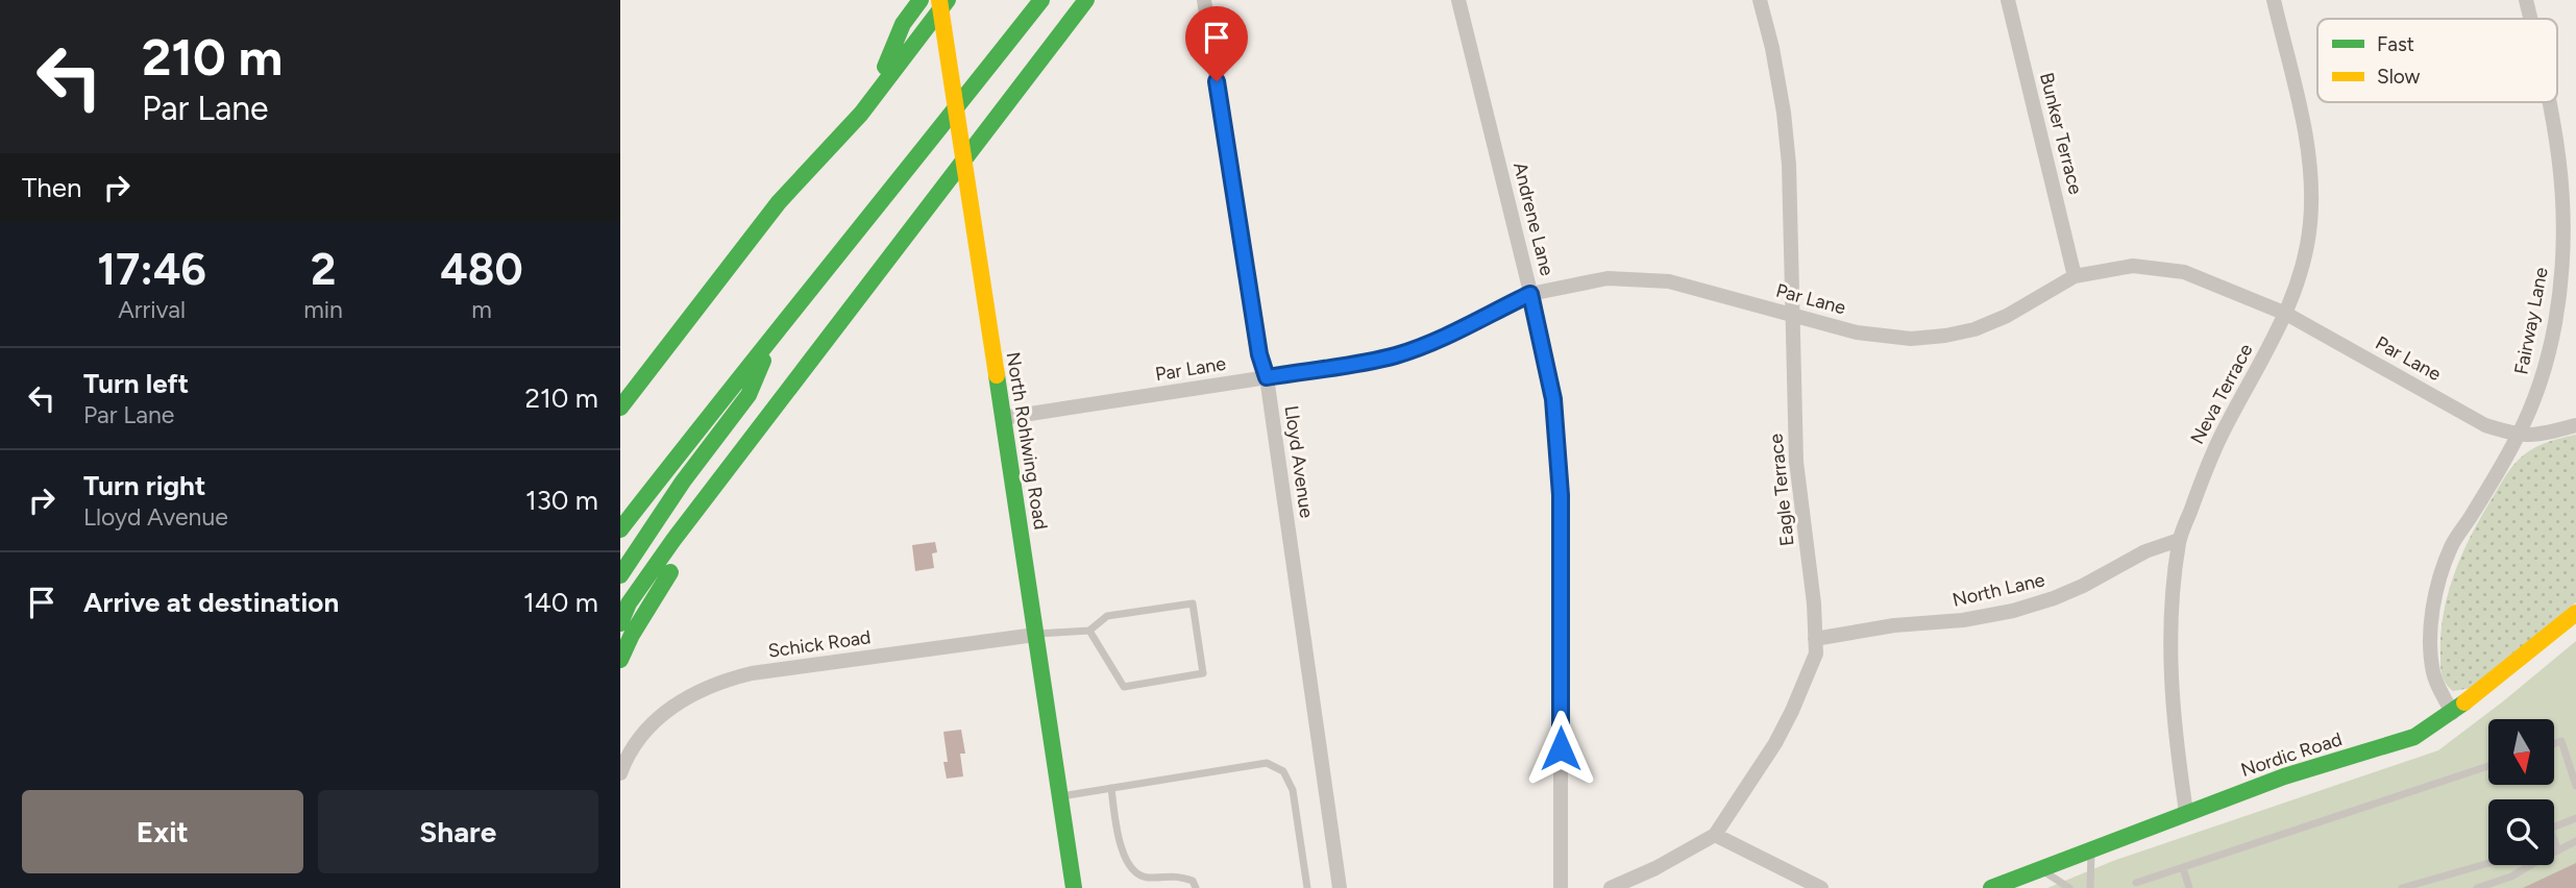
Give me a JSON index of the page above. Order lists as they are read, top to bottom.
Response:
{
  "streets": {
    "main road": ["North Rohlwing Road", "Nordic Road"],
    "street": [
      "Bunker Terrace",
      "Andrene Lane",
      "Par Lane",
      "Fairway Lane",
      "Neva Terrace",
      "Lloyd Avenue",
      "Eagle Terrace",
      "North Lane",
      "Schick Road"
    ]
  },
  "crossings": [
    ["Bunker Terrace", "Par Lane"],
    ["Andrene Lane", "Par Lane"],
    ["Par Lane", "Fairway Lane"],
    ["Par Lane", "Neva Terrace"],
    ["Par Lane", "North Rohlwing Road"],
    ["Par Lane", "Lloyd Avenue"],
    ["Par Lane", "Eagle Terrace"],
    ["Fairway Lane", "Nordic Road"],
    ["Neva Terrace", "North Lane"],
    ["Neva Terrace", "Nordic Road"],
    ["North Rohlwing Road", "Schick Road"],
    ["Eagle Terrace", "North Lane"]
  ],
  "legend": ["Fast", "Slow"],
  "north": "bottom",
  "page": {
    "turn": ["210 m", "Par Lane"],
    "then": "Then",
    "eta": [
      "17:46",
      "Arrival",
      "2",
      "min",
      "480",
      "m"
    ],
    "list": [
      {
        "name": "Turn left",
        "note": "Par Lane",
        "value": "210 m"
      },
      {
        "name": "Turn right",
        "note": "Lloyd Avenue",
        "value": "130 m"
      },
      {
        "name": "Arrive at destination",
        "value": "140 m"
      }
    ],
    "buttons": ["Exit", "Share"]
  }
}
